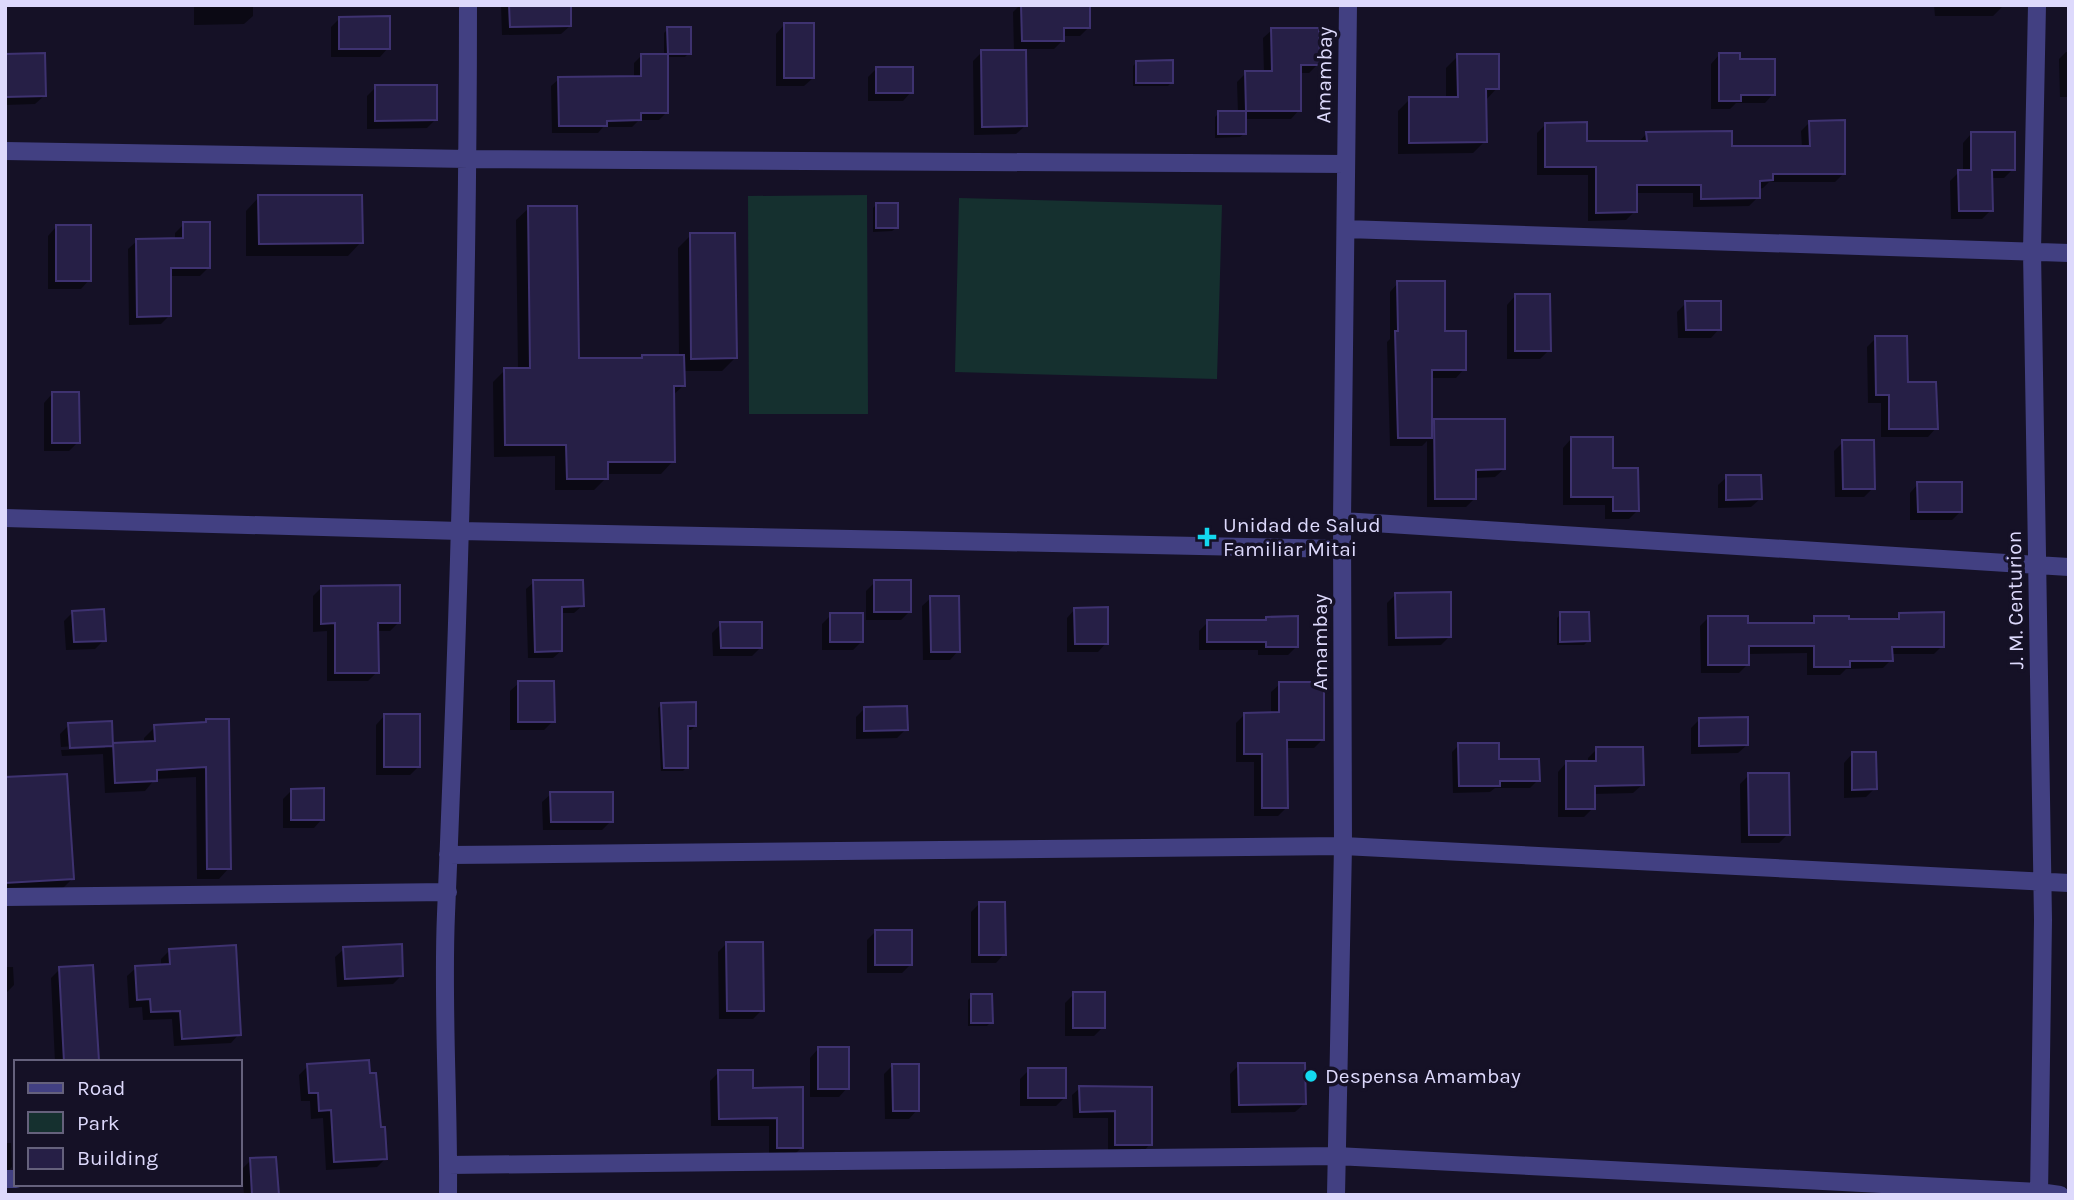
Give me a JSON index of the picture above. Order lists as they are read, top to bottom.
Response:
{
  "streets": {
    "street": ["Amambay", "J. M. Centurion"]
  },
  "places": {
    "health": ["Unidad de Salud Familiar Mitai"],
    "other": ["Despensa Amambay"]
  },
  "legend": ["Road", "Park", "Building"]
}
